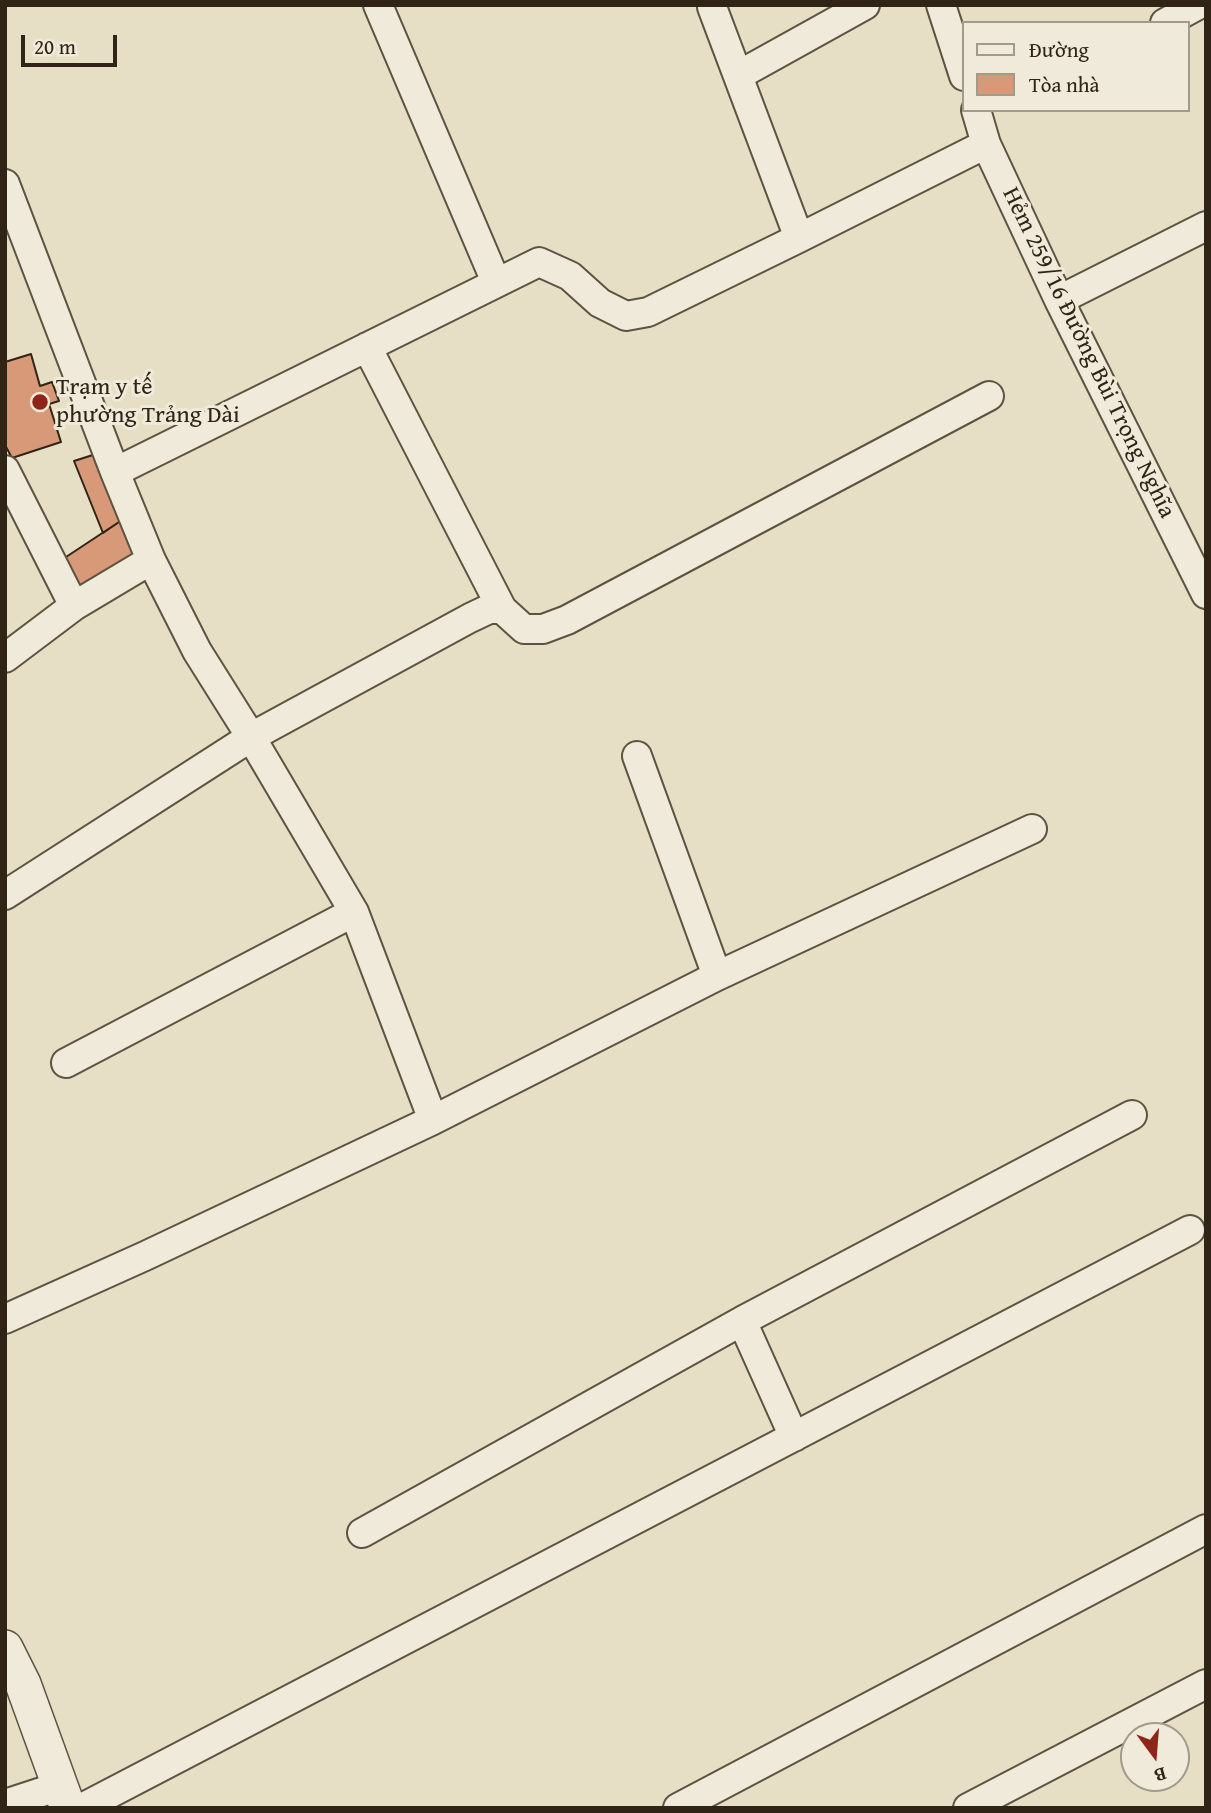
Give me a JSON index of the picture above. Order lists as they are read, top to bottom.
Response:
{
  "streets": {
    "street": ["Hẻm 259/16 Đường Bùi Trọng Nghĩa"]
  },
  "places": ["Trạm y tế phường Trảng Dài"],
  "legend": ["Đường", "Tòa nhà"],
  "scale_bar": "20 m",
  "north": "bottom"
}
